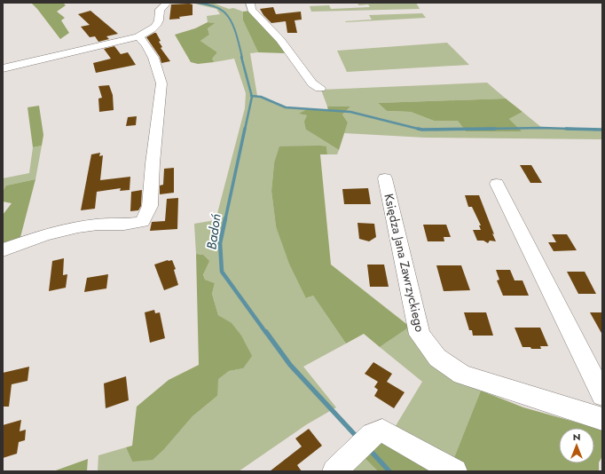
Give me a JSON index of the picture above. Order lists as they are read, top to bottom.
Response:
{
  "streets": {
    "street": ["Księdza Jana Zawrzyckiego"]
  },
  "water": ["Badoń"],
  "north": "top"
}
